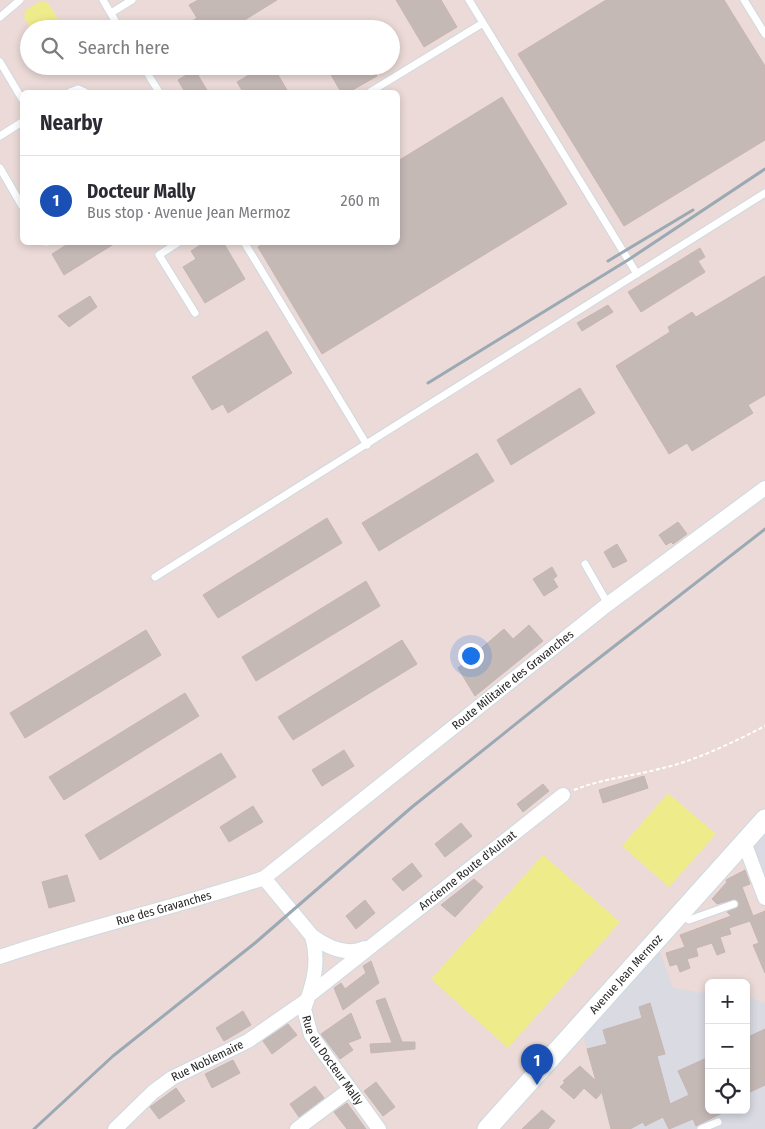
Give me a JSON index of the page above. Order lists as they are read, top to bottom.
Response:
{
  "streets": {
    "main road": ["Avenue Jean Mermoz"],
    "street": [
      "Route Militaire des Gravanches",
      "Ancienne Route d'Aulnat",
      "Rue des Gravanches",
      "Rue du Docteur Mally",
      "Rue Noblemaire"
    ]
  },
  "crossings": [
    ["Route Militaire des Gravanches", "Rue des Gravanches"],
    ["Ancienne Route d'Aulnat", "Rue du Docteur Mally"],
    ["Ancienne Route d'Aulnat", "Rue Noblemaire"],
    ["Rue du Docteur Mally", "Rue Noblemaire"]
  ],
  "page": {
    "search": "Search here",
    "heading": "Nearby",
    "list": [
      {
        "mark": "1",
        "name": "Docteur Mally",
        "note": "Bus stop · Avenue Jean Mermoz",
        "value": "260 m"
      }
    ],
    "map_buttons": ["+", "−"],
    "pins": "1"
  }
}
